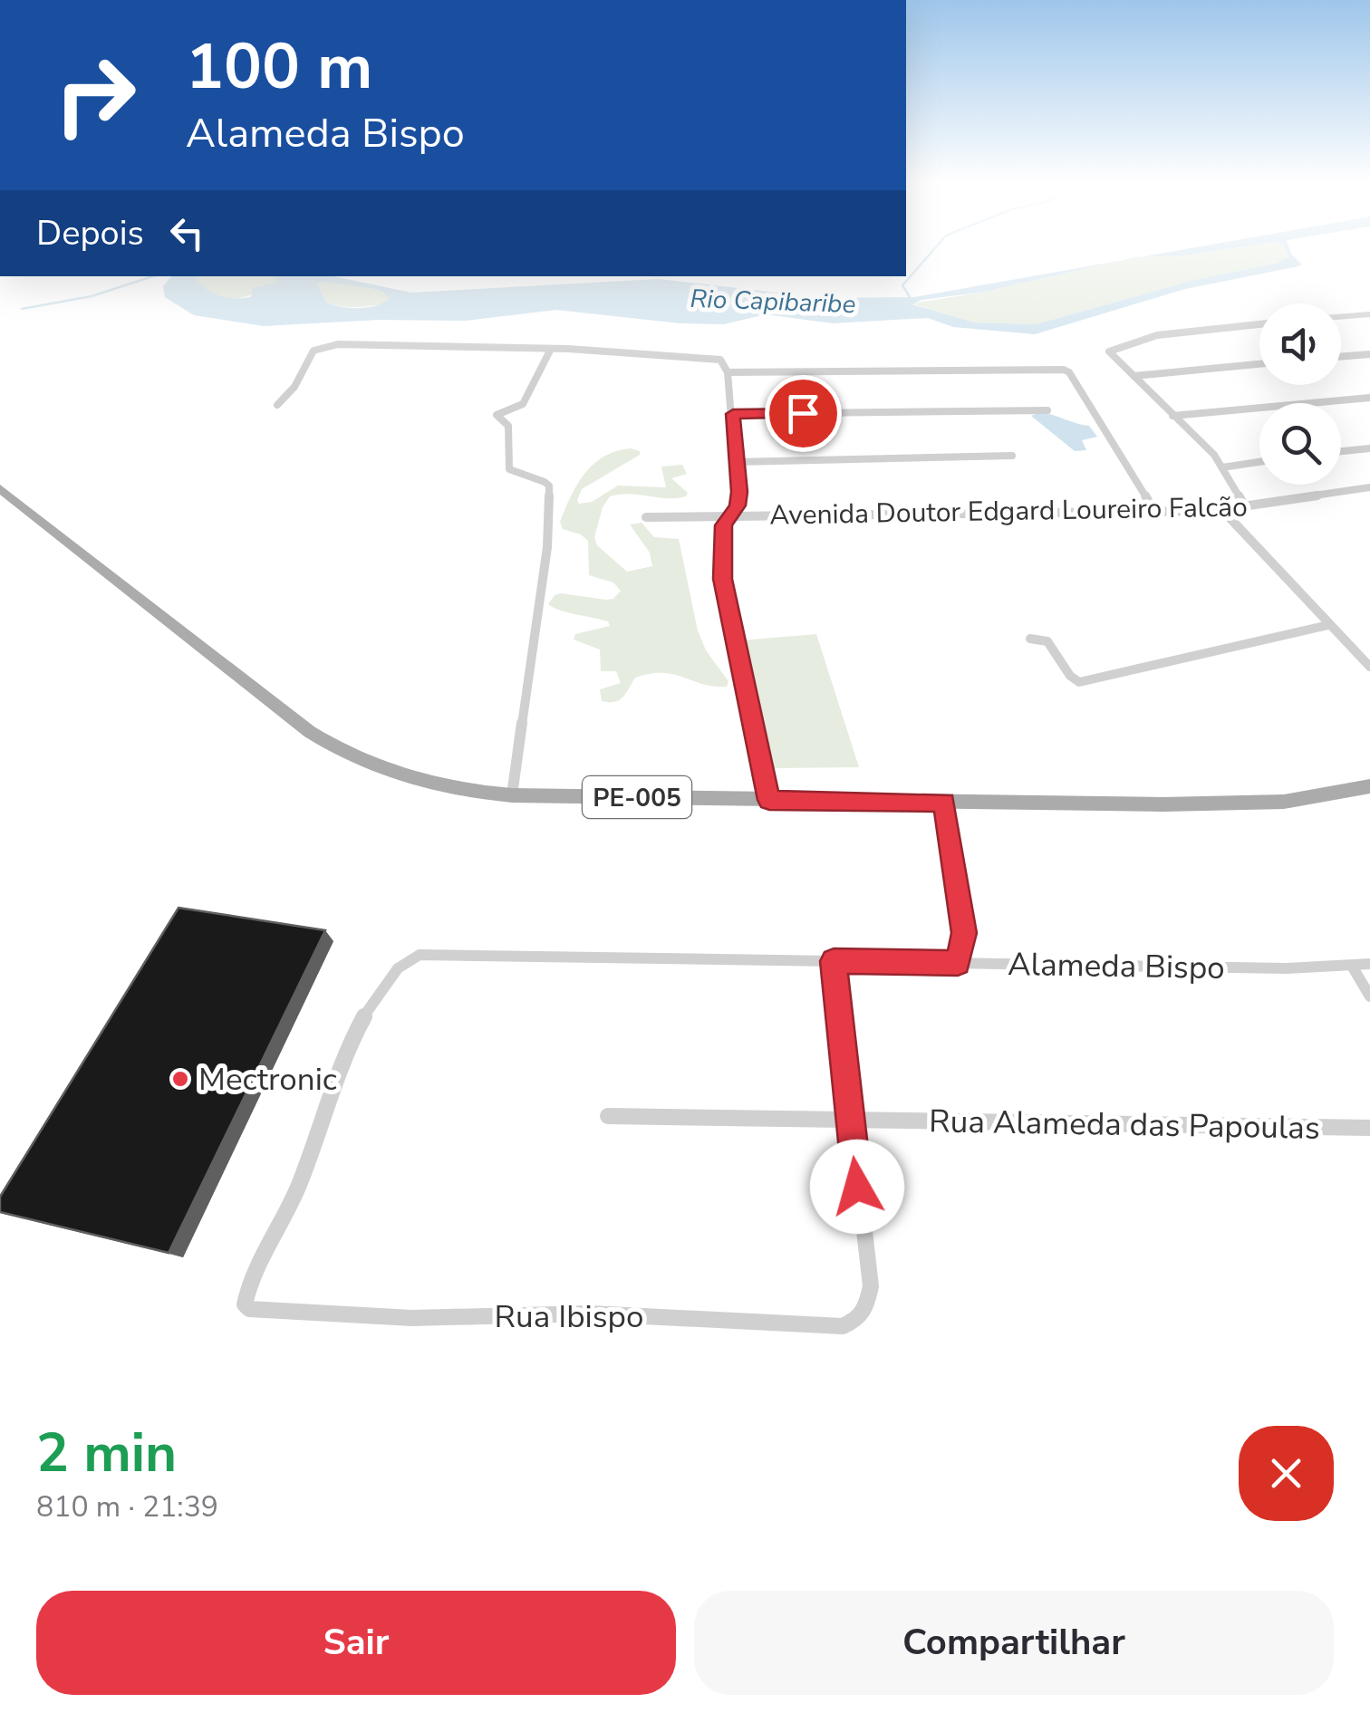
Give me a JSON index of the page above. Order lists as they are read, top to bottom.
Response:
{
  "streets": {
    "main road": ["PE-005"],
    "street": [
      "Avenida Doutor Edgard Loureiro Falcão",
      "Alameda Bispo",
      "Rua Alameda das Papoulas",
      "Rua Ibispo"
    ]
  },
  "crossings": [
    ["Alameda Bispo", "Rua Ibispo"],
    ["Rua Alameda das Papoulas", "Rua Ibispo"]
  ],
  "water": ["Rio Capibaribe"],
  "places": ["Mectronic"],
  "page": {
    "turn": ["100 m", "Alameda Bispo"],
    "then": "Depois",
    "heading": ["2 min", "810 m · 21:39"],
    "buttons": ["Sair", "Compartilhar"]
  }
}
